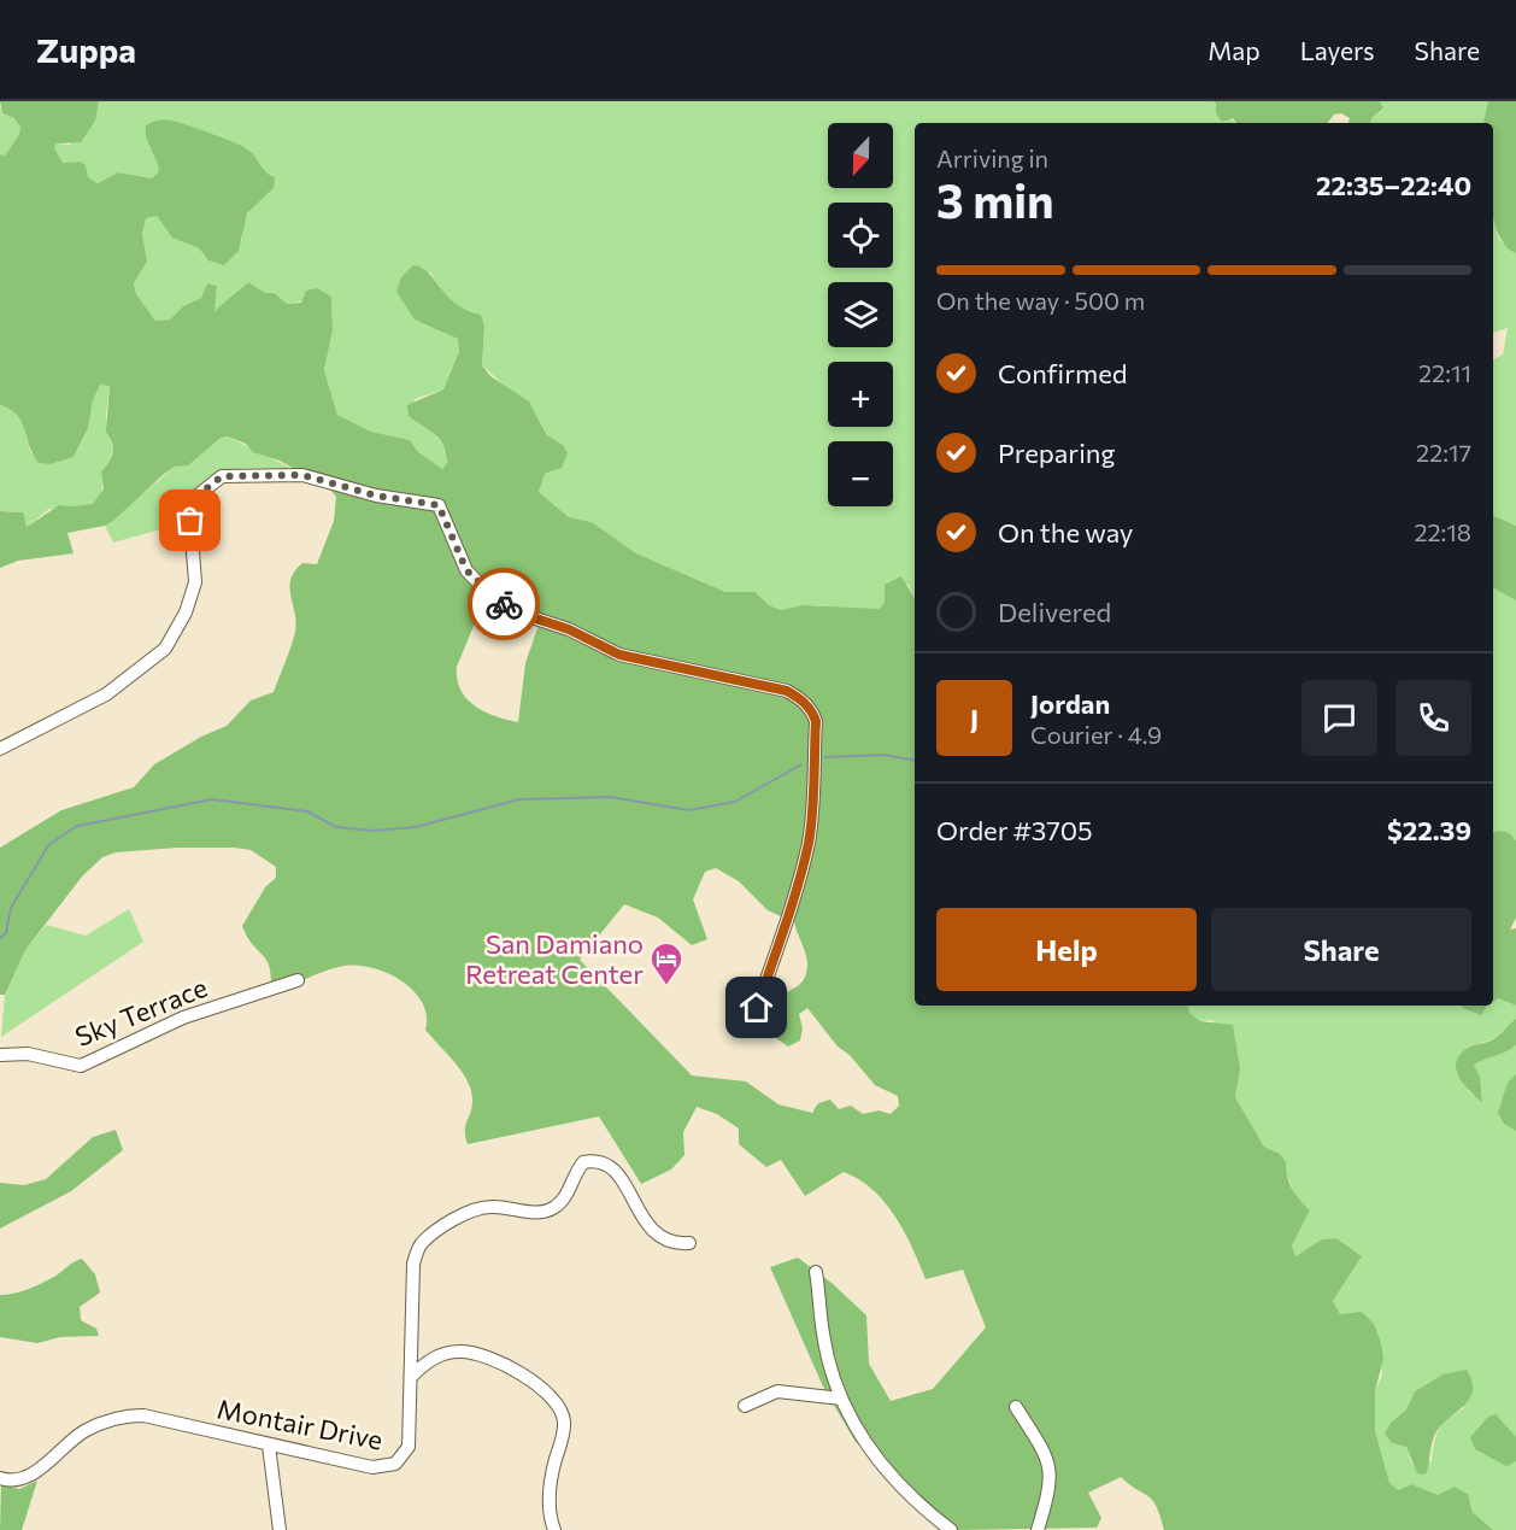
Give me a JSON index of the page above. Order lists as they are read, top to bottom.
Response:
{
  "streets": {
    "street": ["Sky Terrace", "Montair Drive"]
  },
  "places": {
    "hotel": ["San Damiano Retreat Center"]
  },
  "north": "bottom",
  "page": {
    "header": "Zuppa",
    "nav": ["Map", "Layers", "Share"],
    "map_buttons": ["+", "−"],
    "heading": ["3 min", "Arriving in", "22:35–22:40"],
    "panel": [
      "Jordan",
      "Courier · 4.9",
      "Order #3705",
      "$22.39"
    ],
    "bar": "On the way · 500 m",
    "list": [
      ["Confirmed", "22:11"],
      ["Preparing", "22:17"],
      ["On the way", "22:18"],
      "Delivered"
    ],
    "round": "J",
    "buttons": ["Help", "Share"]
  }
}
